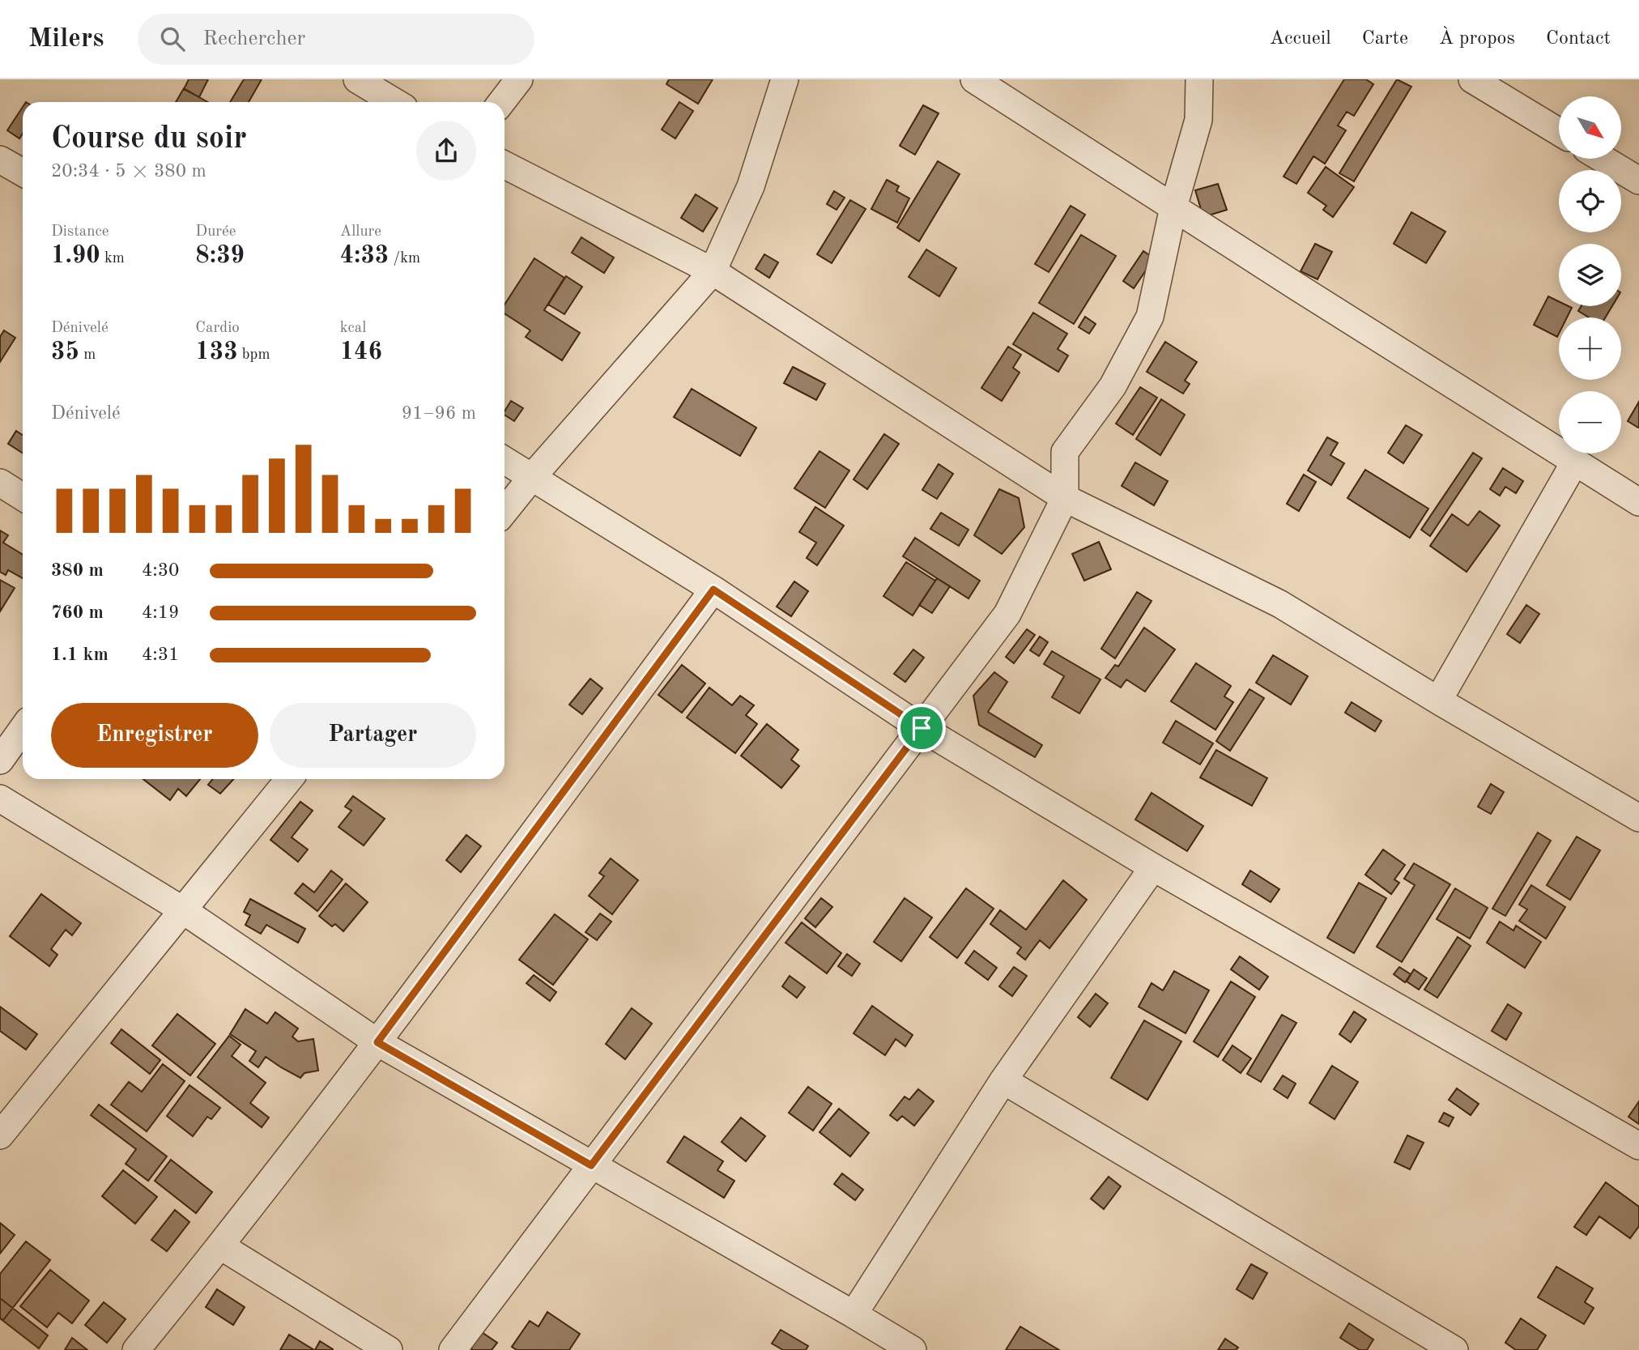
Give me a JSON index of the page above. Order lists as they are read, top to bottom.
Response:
{
  "north": "bottom right",
  "page": {
    "header": "Milers",
    "search": "Rechercher",
    "nav": [
      "Accueil",
      "Carte",
      "À propos",
      "Contact"
    ],
    "map_buttons": ["+", "−"],
    "heading": ["Course du soir", "20:34 · 5 × 380 m"],
    "stats": [
      ["Distance", "1.90 km"],
      ["Durée", "8:39"],
      ["Allure", "4:33 /km"],
      ["Dénivelé", "35 m"],
      ["Cardio", "133 bpm"],
      ["kcal", "146"]
    ],
    "chart": ["Dénivelé", "91–96 m"],
    "list": [
      {
        "name": "380 m",
        "note": "4:30"
      },
      {
        "name": "760 m",
        "note": "4:19"
      },
      {
        "name": "1.1 km",
        "note": "4:31"
      }
    ],
    "buttons": ["Enregistrer", "Partager"]
  }
}
